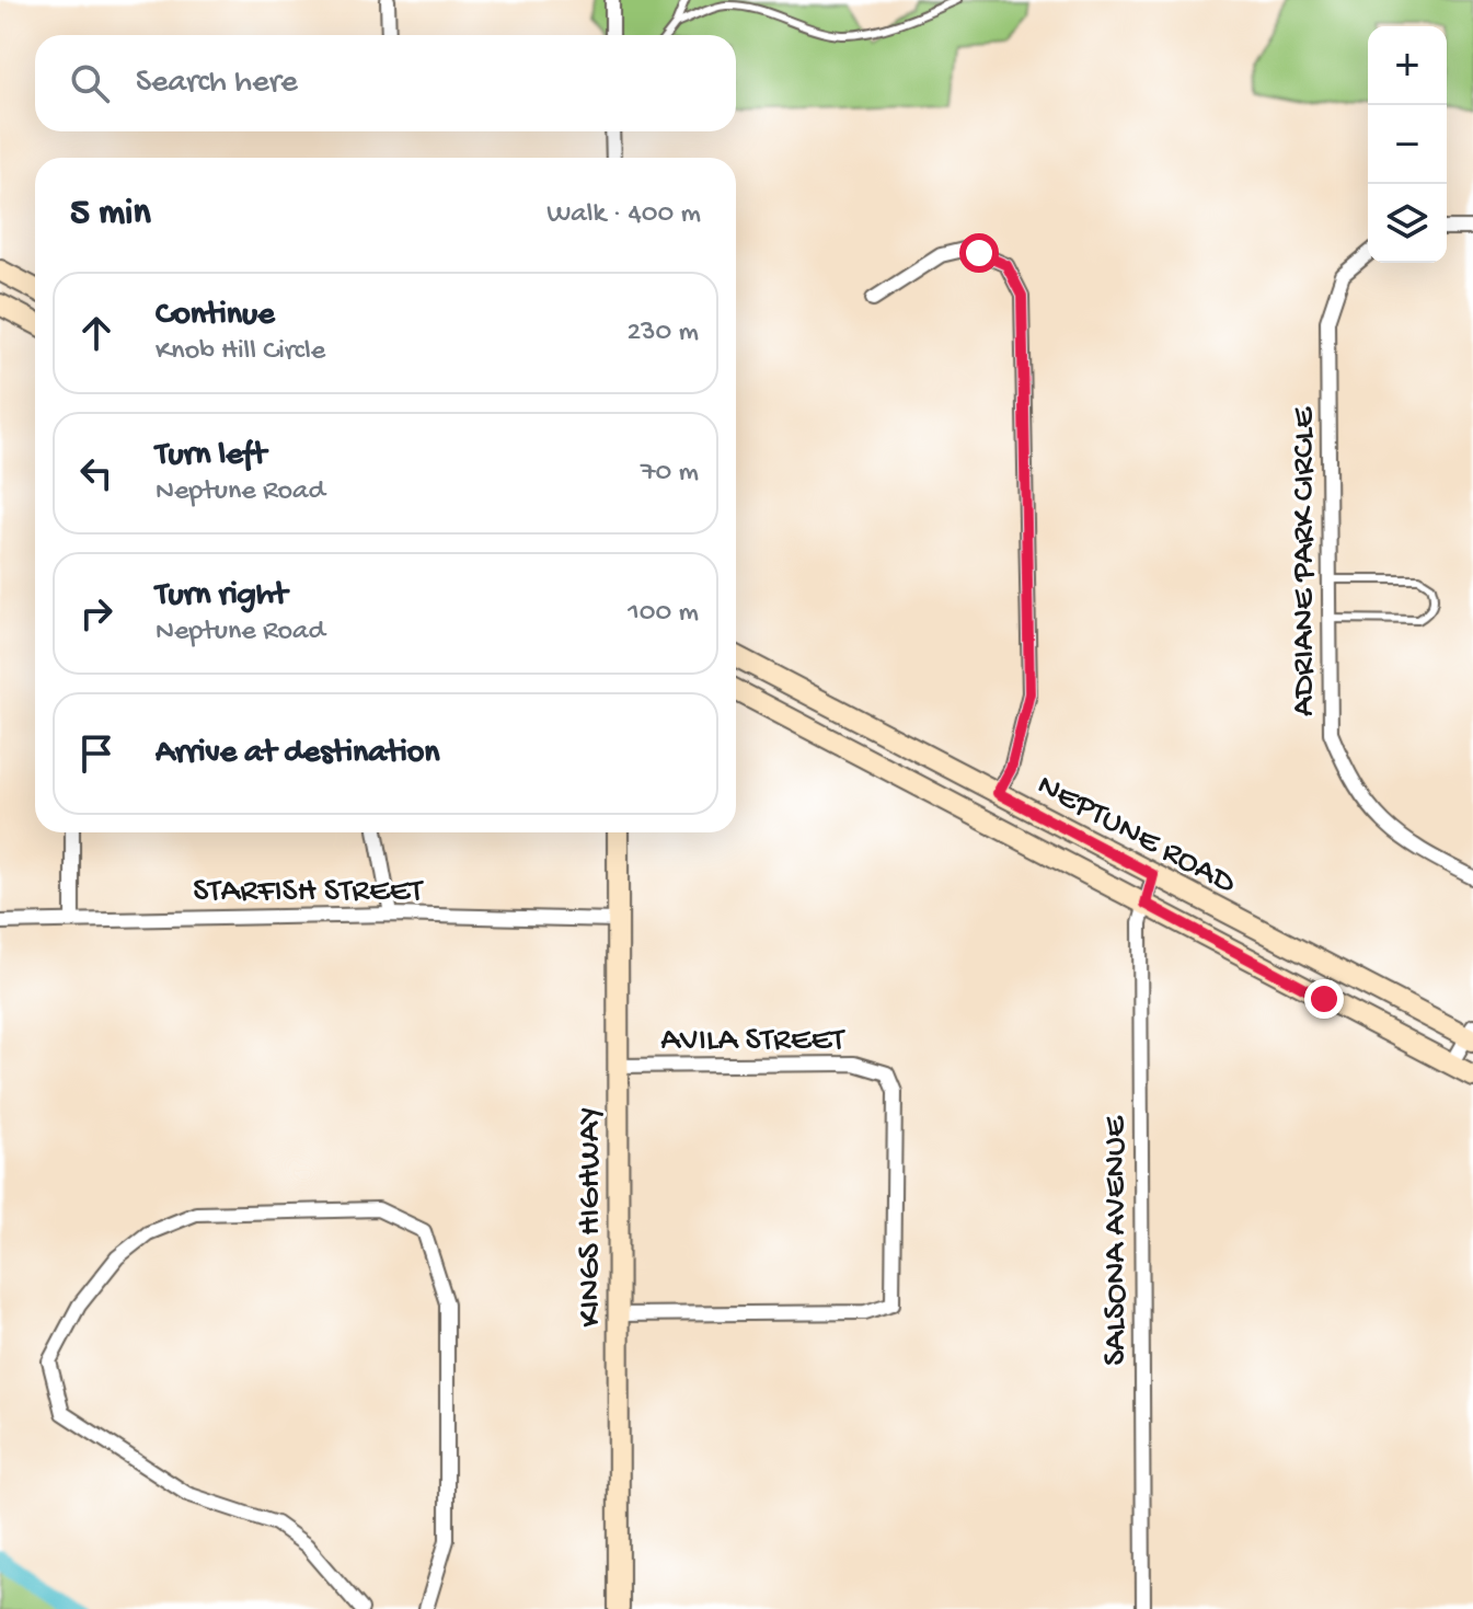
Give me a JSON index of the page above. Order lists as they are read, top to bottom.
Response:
{
  "streets": {
    "main road": ["NEPTUNE ROAD", "KINGS HIGHWAY"],
    "street": [
      "ADRIANE PARK CIRCLE",
      "STARFISH STREET",
      "AVILA STREET",
      "SALSONA AVENUE"
    ]
  },
  "crossings": [
    ["NEPTUNE ROAD", "SALSONA AVENUE"],
    ["STARFISH STREET", "KINGS HIGHWAY"],
    ["AVILA STREET", "KINGS HIGHWAY"]
  ],
  "page": {
    "map_buttons": ["+", "−"],
    "search": "Search here",
    "heading": ["5 min", "Walk · 400 m"],
    "list": [
      ["Continue", "Knob Hill Circle", "230 m"],
      ["Turn left", "Neptune Road", "70 m"],
      ["Turn right", "Neptune Road", "100 m"],
      "Arrive at destination"
    ]
  }
}
